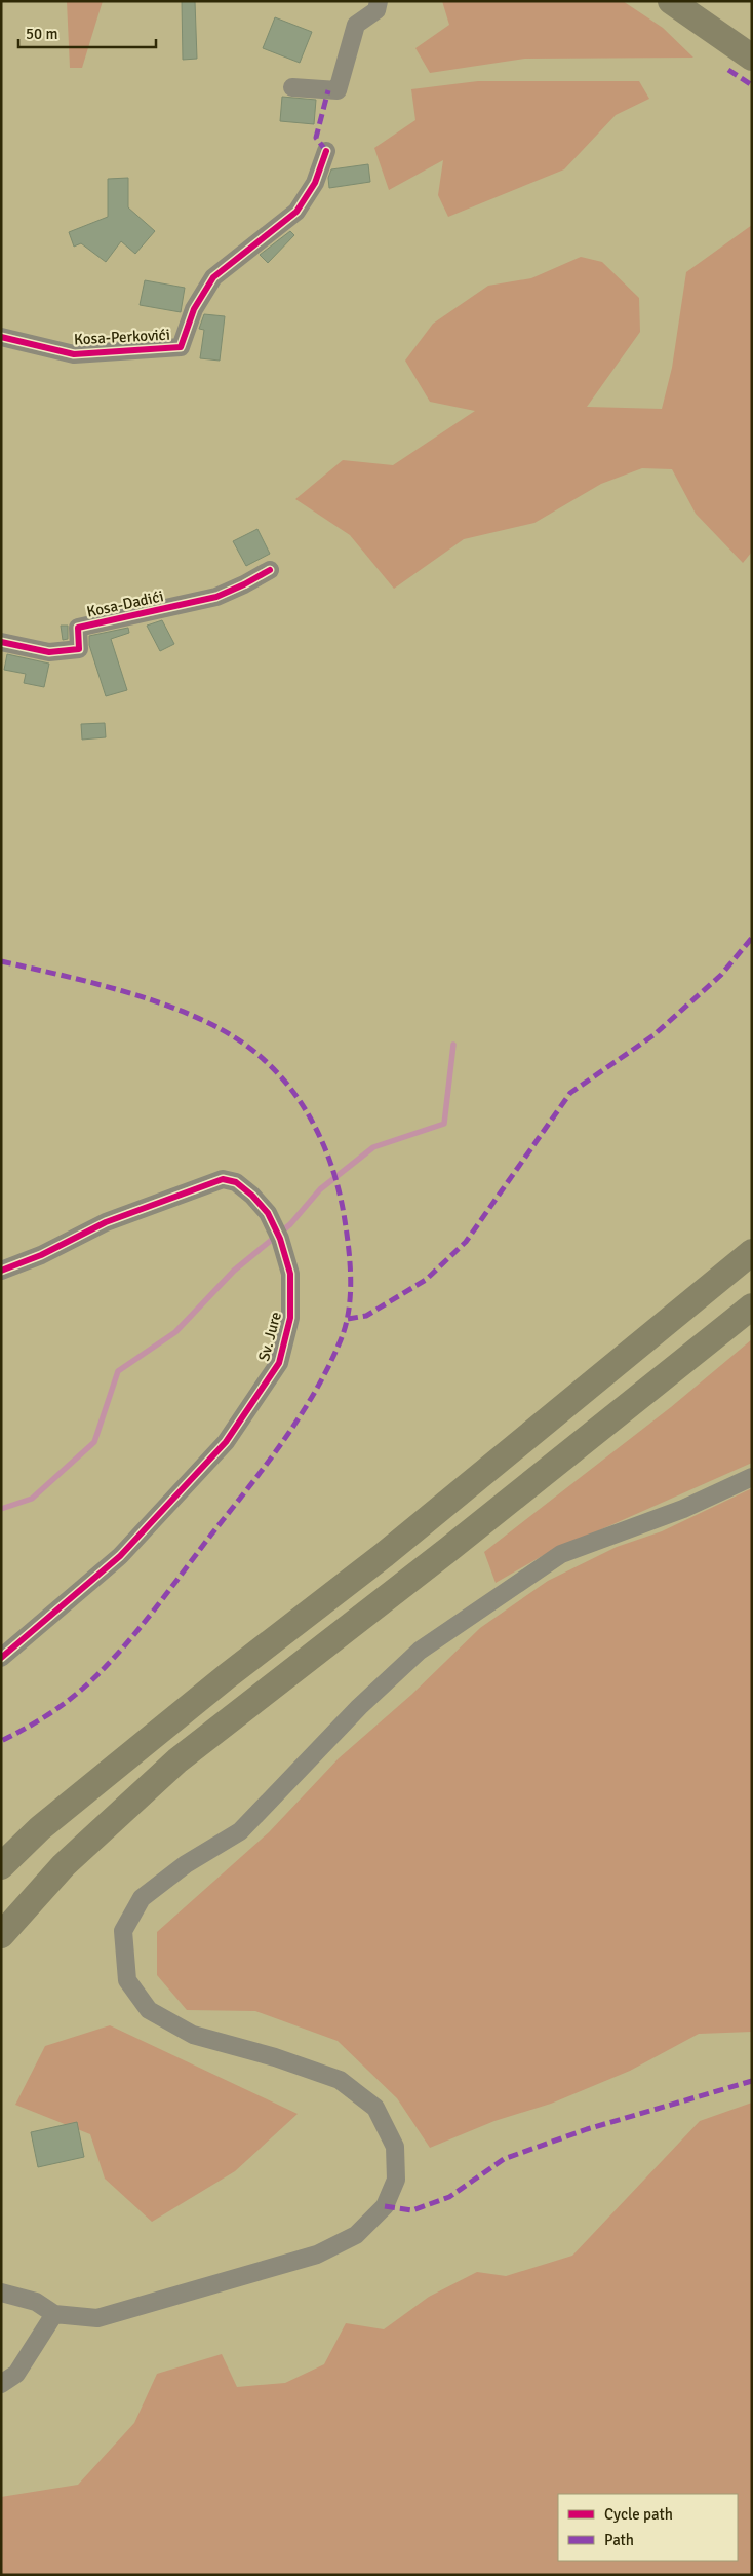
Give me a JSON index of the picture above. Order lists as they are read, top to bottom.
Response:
{
  "streets": {
    "street": ["Kosa-Perkovići", "Kosa-Dadići", "Sv. Jure"]
  },
  "legend": ["Cycle path", "Path"],
  "scale_bar": "50 m"
}
